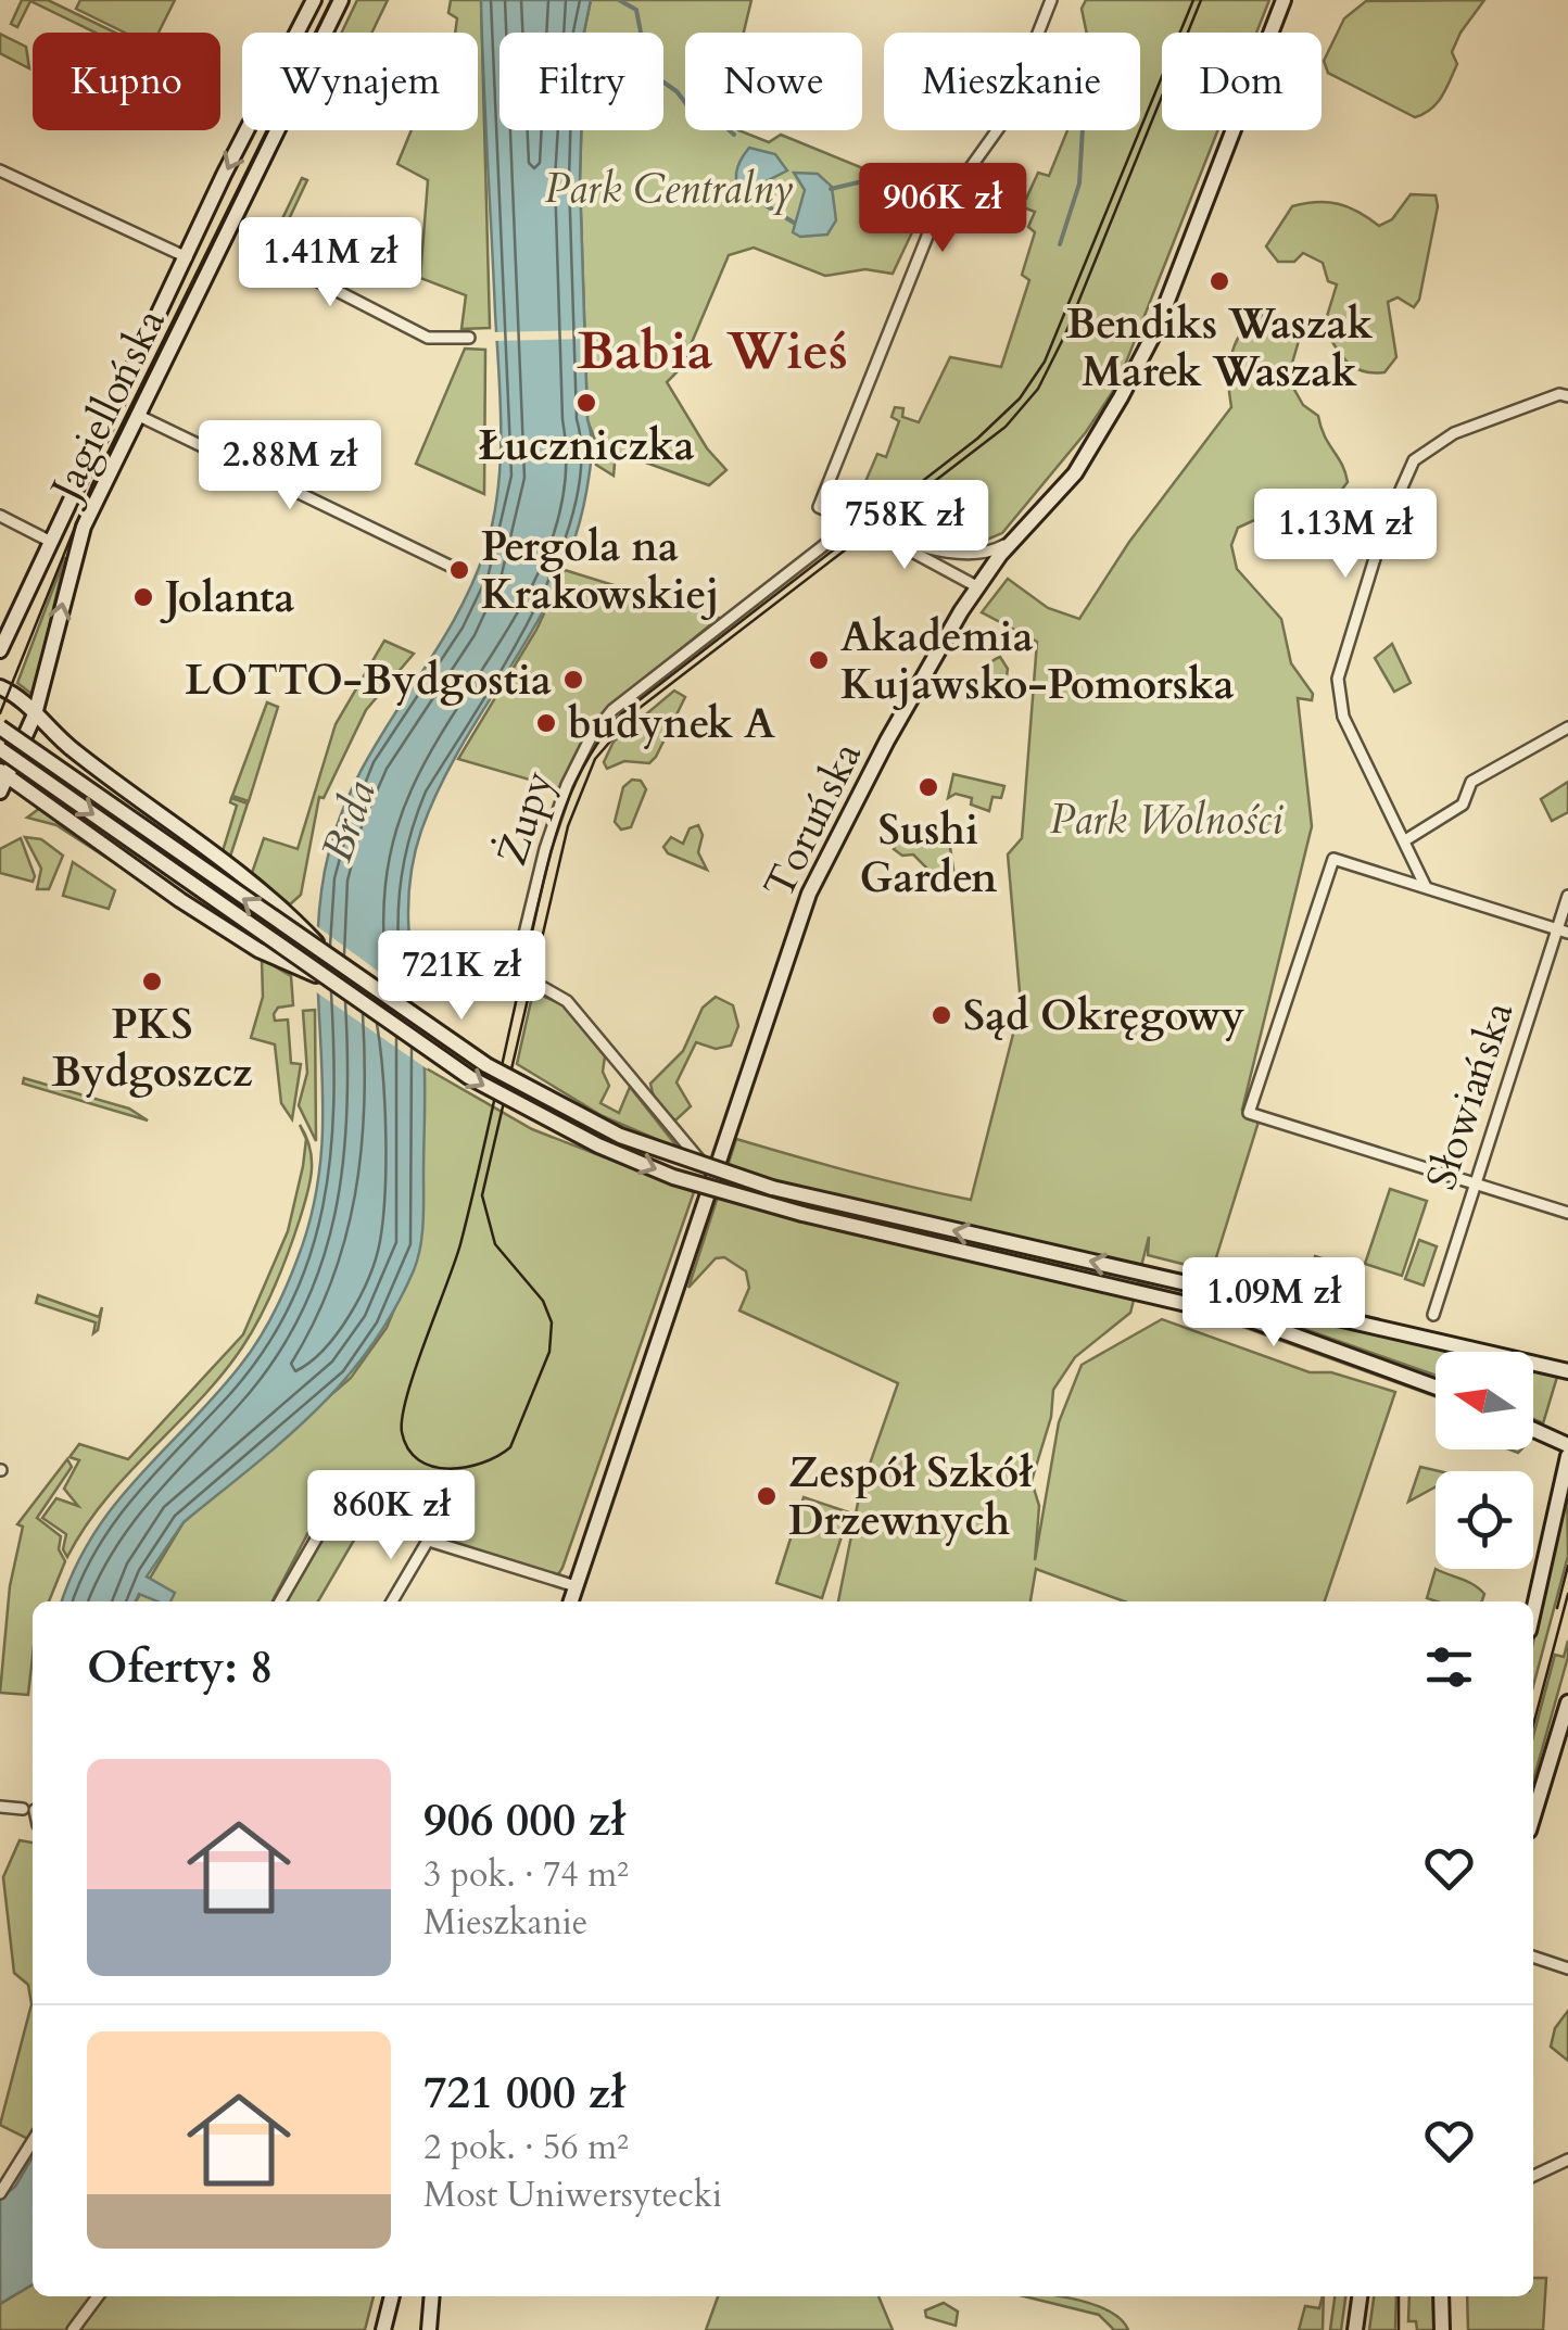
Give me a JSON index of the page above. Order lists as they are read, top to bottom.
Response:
{
  "streets": {
    "main road": ["Jagiellońska", "Toruńska"],
    "street": ["Żupy", "Słowiańska"]
  },
  "crossings": [
    ["Żupy", "Toruńska"]
  ],
  "districts": ["Babia Wieś"],
  "water": ["Brda"],
  "parks": ["Park Centralny", "Park Wolności"],
  "places": [
    "Bendiks Waszak Marek Waszak",
    "Łuczniczka",
    "Pergola na Krakowskiej",
    "Jolanta",
    "Akademia Kujawsko-Pomorska",
    "LOTTO-Bydgostia",
    "budynek A",
    "Sushi Garden",
    "PKS Bydgoszcz",
    "Sąd Okręgowy",
    "Zespół Szkół Drzewnych"
  ],
  "north": "left",
  "page": {
    "chip": [
      "Kupno",
      "Wynajem",
      "Filtry",
      "Nowe",
      "Mieszkanie",
      "Dom"
    ],
    "price": [
      "906K zł",
      "1.41M zł",
      "2.88M zł",
      "758K zł",
      "1.13M zł",
      "721K zł",
      "1.09M zł",
      "860K zł"
    ],
    "heading": "Oferty: 8",
    "list": [
      {
        "name": "906 000 zł",
        "note": "3 pok. · 74 m² · Mieszkanie"
      },
      {
        "name": "721 000 zł",
        "note": "2 pok. · 56 m² · Most Uniwersytecki"
      }
    ]
  }
}
